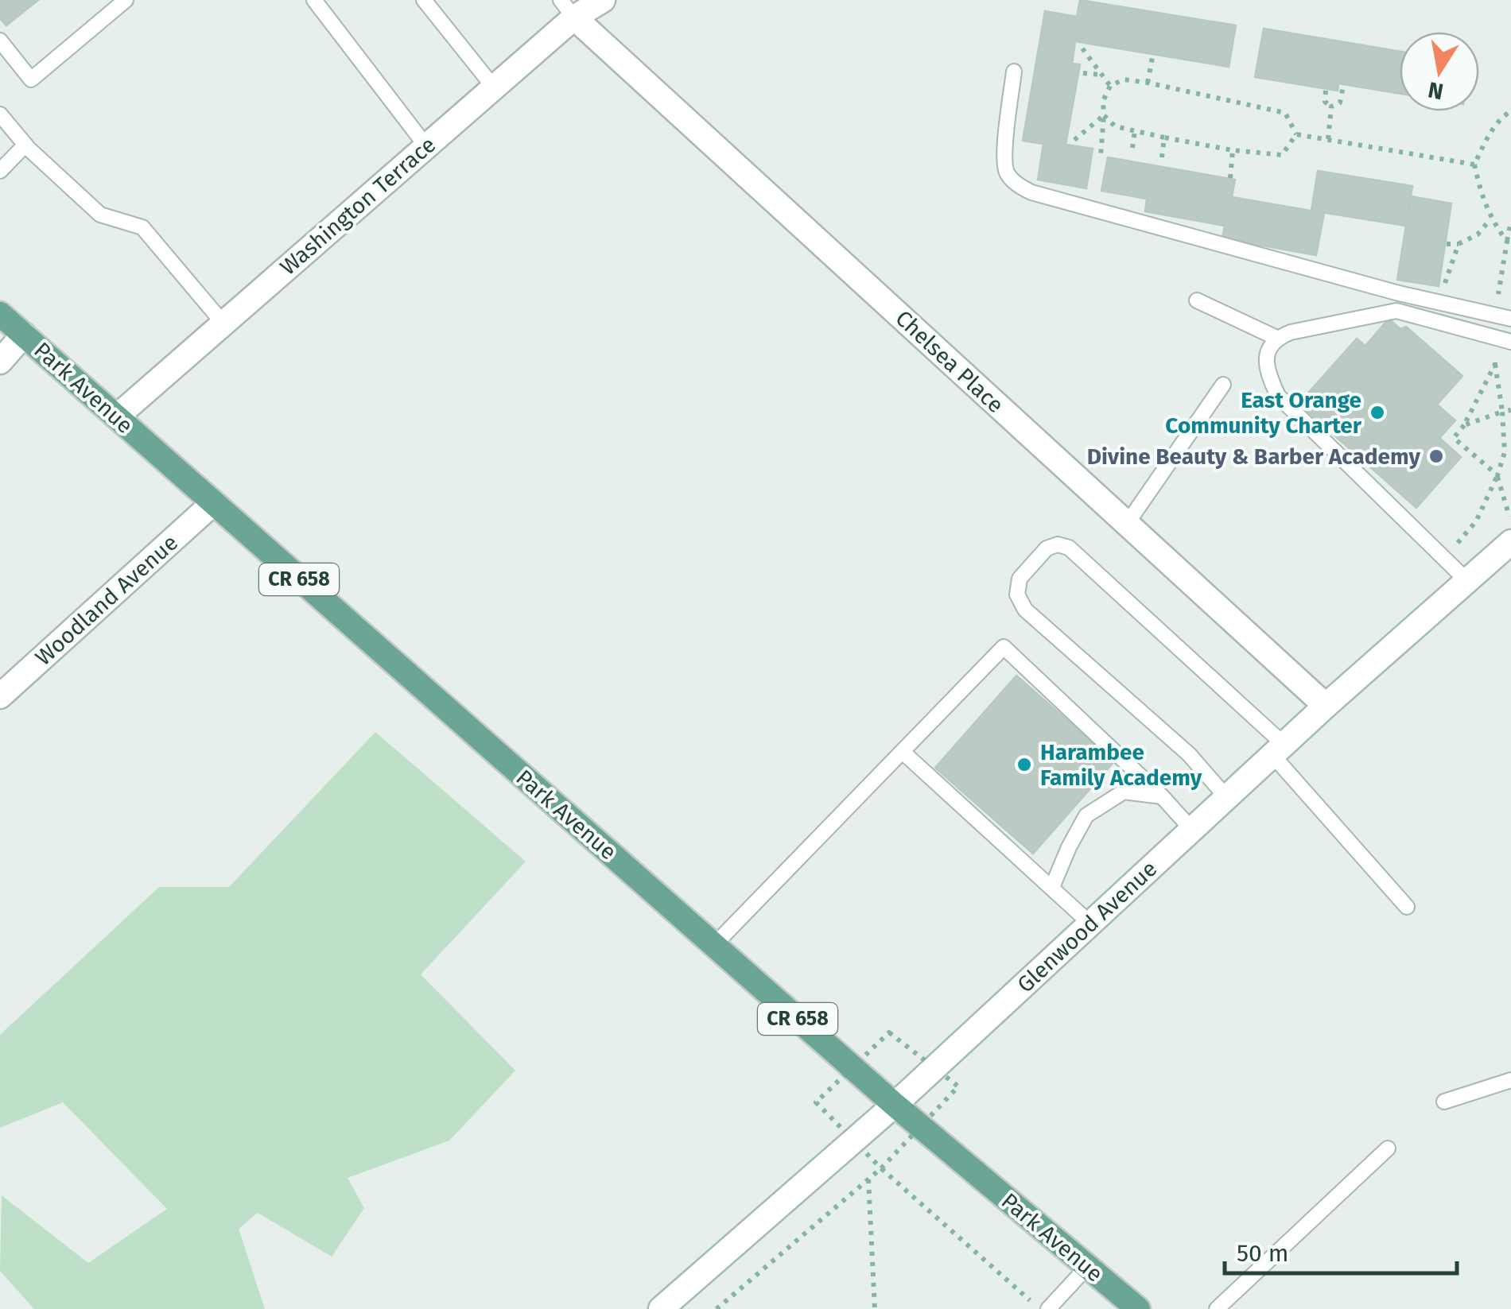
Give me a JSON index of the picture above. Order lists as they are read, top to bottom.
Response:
{
  "streets": {
    "main road": ["Park Avenue", "CR 658"],
    "street": [
      "Washington Terrace",
      "Chelsea Place",
      "Woodland Avenue",
      "Glenwood Avenue"
    ]
  },
  "crossings": [
    ["Washington Terrace", "Chelsea Place"],
    ["Washington Terrace", "Park Avenue"],
    ["Chelsea Place", "Glenwood Avenue"],
    ["Park Avenue", "Woodland Avenue"],
    ["Park Avenue", "Glenwood Avenue"]
  ],
  "places": ["East Orange Community Charter", "Divine Beauty & Barber Academy", "Harambee Family Academy"],
  "scale_bar": "50 m",
  "north": "bottom"
}
